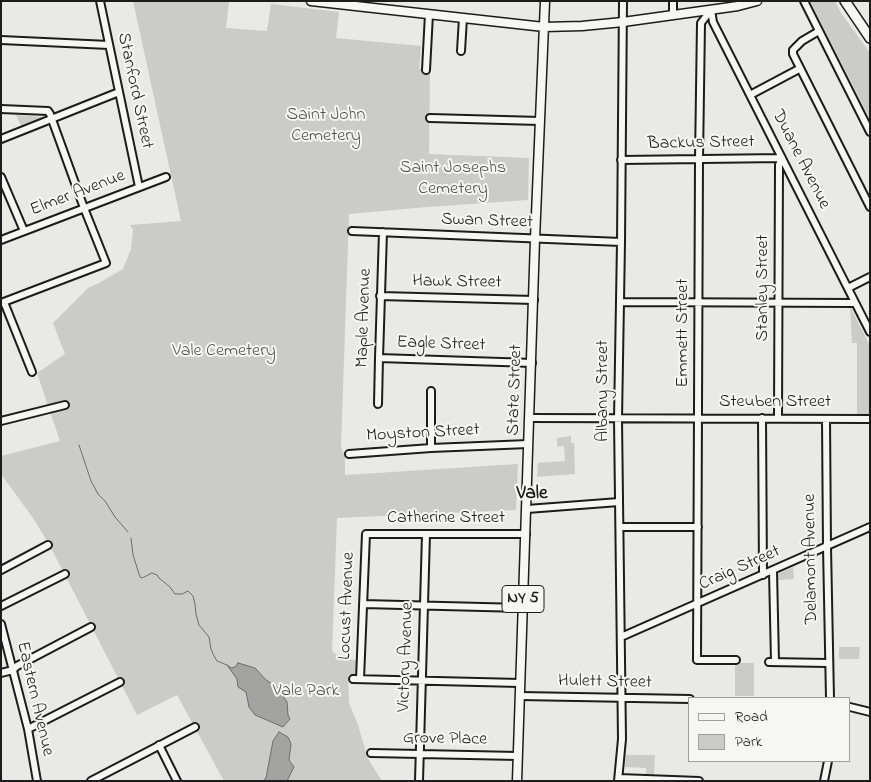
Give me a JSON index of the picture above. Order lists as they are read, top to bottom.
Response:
{
  "streets": {
    "main road": ["State Street", "NY 5"],
    "street": [
      "Stanford Street",
      "Backus Street",
      "Duane Avenue",
      "Elmer Avenue",
      "Swan Street",
      "Hawk Street",
      "Stanley Street",
      "Maple Avenue",
      "Emmett Street",
      "Eagle Street",
      "Albany Street",
      "Steuben Street",
      "Moyston Street",
      "Catherine Street",
      "Delamont Avenue",
      "Craig Street",
      "Locust Avenue",
      "Victory Avenue",
      "Hulett Street",
      "Eastern Avenue",
      "Grove Place"
    ]
  },
  "crossings": [
    ["Stanford Street", "Elmer Avenue"],
    ["Backus Street", "Duane Avenue"],
    ["Backus Street", "Stanley Street"],
    ["Backus Street", "Emmett Street"],
    ["Backus Street", "Albany Street"],
    ["Duane Avenue", "Stanley Street"],
    ["Duane Avenue", "Emmett Street"],
    ["Swan Street", "Maple Avenue"],
    ["Swan Street", "State Street"],
    ["Swan Street", "Albany Street"],
    ["Hawk Street", "Maple Avenue"],
    ["Hawk Street", "State Street"],
    ["Stanley Street", "Steuben Street"],
    ["Maple Avenue", "Eagle Street"],
    ["Emmett Street", "Steuben Street"],
    ["Emmett Street", "Craig Street"],
    ["Eagle Street", "State Street"],
    ["State Street", "Steuben Street"],
    ["State Street", "Moyston Street"],
    ["State Street", "Catherine Street"],
    ["State Street", "Hulett Street"],
    ["State Street", "Grove Place"],
    ["Albany Street", "Steuben Street"],
    ["Albany Street", "Craig Street"],
    ["Albany Street", "Hulett Street"],
    ["Steuben Street", "Delamont Avenue"],
    ["Catherine Street", "Locust Avenue"],
    ["Catherine Street", "Victory Avenue"],
    ["Delamont Avenue", "Craig Street"],
    ["Locust Avenue", "Victory Avenue"],
    ["Victory Avenue", "Grove Place"]
  ],
  "districts": ["Vale"],
  "parks": [
    "Saint John Cemetery",
    "Saint Josephs Cemetery",
    "Vale Cemetery",
    "Vale Park"
  ],
  "legend": ["Road", "Park"]
}
